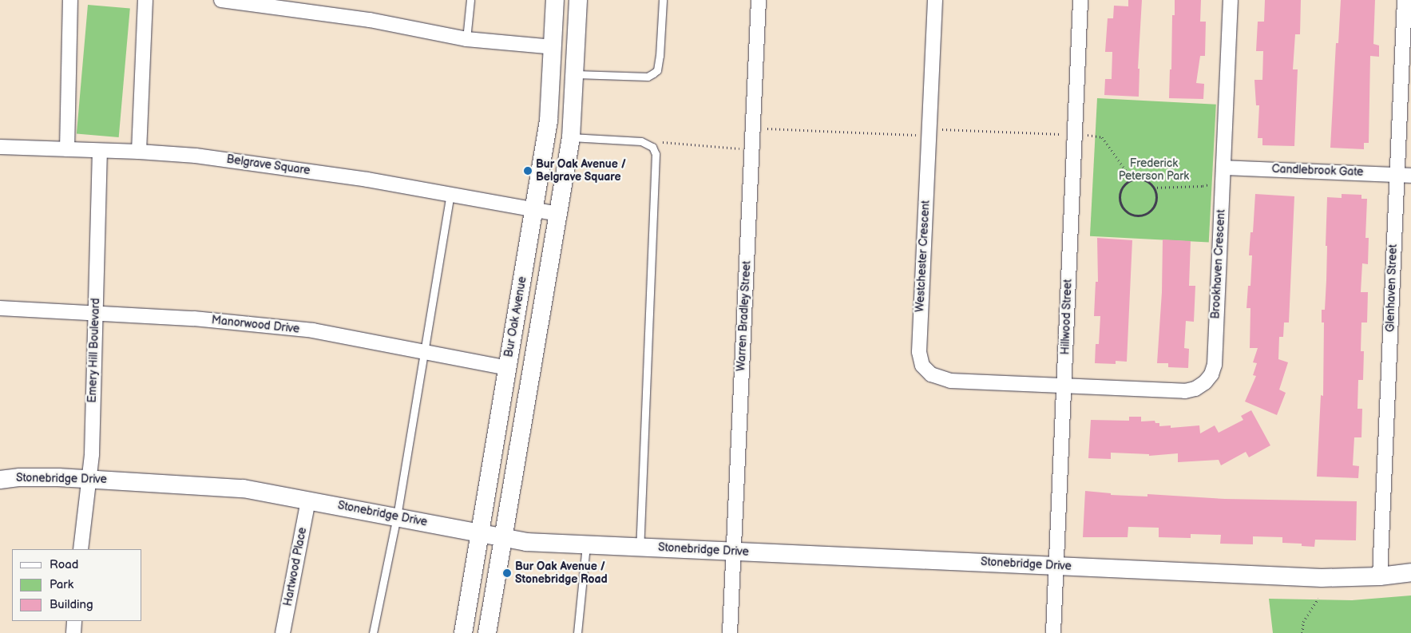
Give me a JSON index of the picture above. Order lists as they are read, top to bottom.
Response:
{
  "streets": {
    "street": [
      "Belgrave Square",
      "Candlebrook Gate",
      "Westchester Crescent",
      "Brookhaven Crescent",
      "Glenhaven Street",
      "Warren Bradley Street",
      "Bur Oak Avenue",
      "Hillwood Street",
      "Manorwood Drive",
      "Emery Hill Boulevard",
      "Stonebridge Drive",
      "Hartwood Place"
    ]
  },
  "crossings": [
    ["Belgrave Square", "Bur Oak Avenue"],
    ["Belgrave Square", "Emery Hill Boulevard"],
    ["Candlebrook Gate", "Brookhaven Crescent"],
    ["Candlebrook Gate", "Glenhaven Street"],
    ["Westchester Crescent", "Brookhaven Crescent"],
    ["Westchester Crescent", "Hillwood Street"],
    ["Brookhaven Crescent", "Hillwood Street"],
    ["Glenhaven Street", "Stonebridge Drive"],
    ["Warren Bradley Street", "Stonebridge Drive"],
    ["Bur Oak Avenue", "Manorwood Drive"],
    ["Bur Oak Avenue", "Stonebridge Drive"],
    ["Hillwood Street", "Stonebridge Drive"],
    ["Manorwood Drive", "Emery Hill Boulevard"],
    ["Emery Hill Boulevard", "Stonebridge Drive"],
    ["Stonebridge Drive", "Hartwood Place"]
  ],
  "parks": ["Frederick Peterson Park"],
  "places": ["Bur Oak Avenue / Belgrave Square", "Bur Oak Avenue / Stonebridge Road"],
  "legend": ["Road", "Park", "Building"]
}
